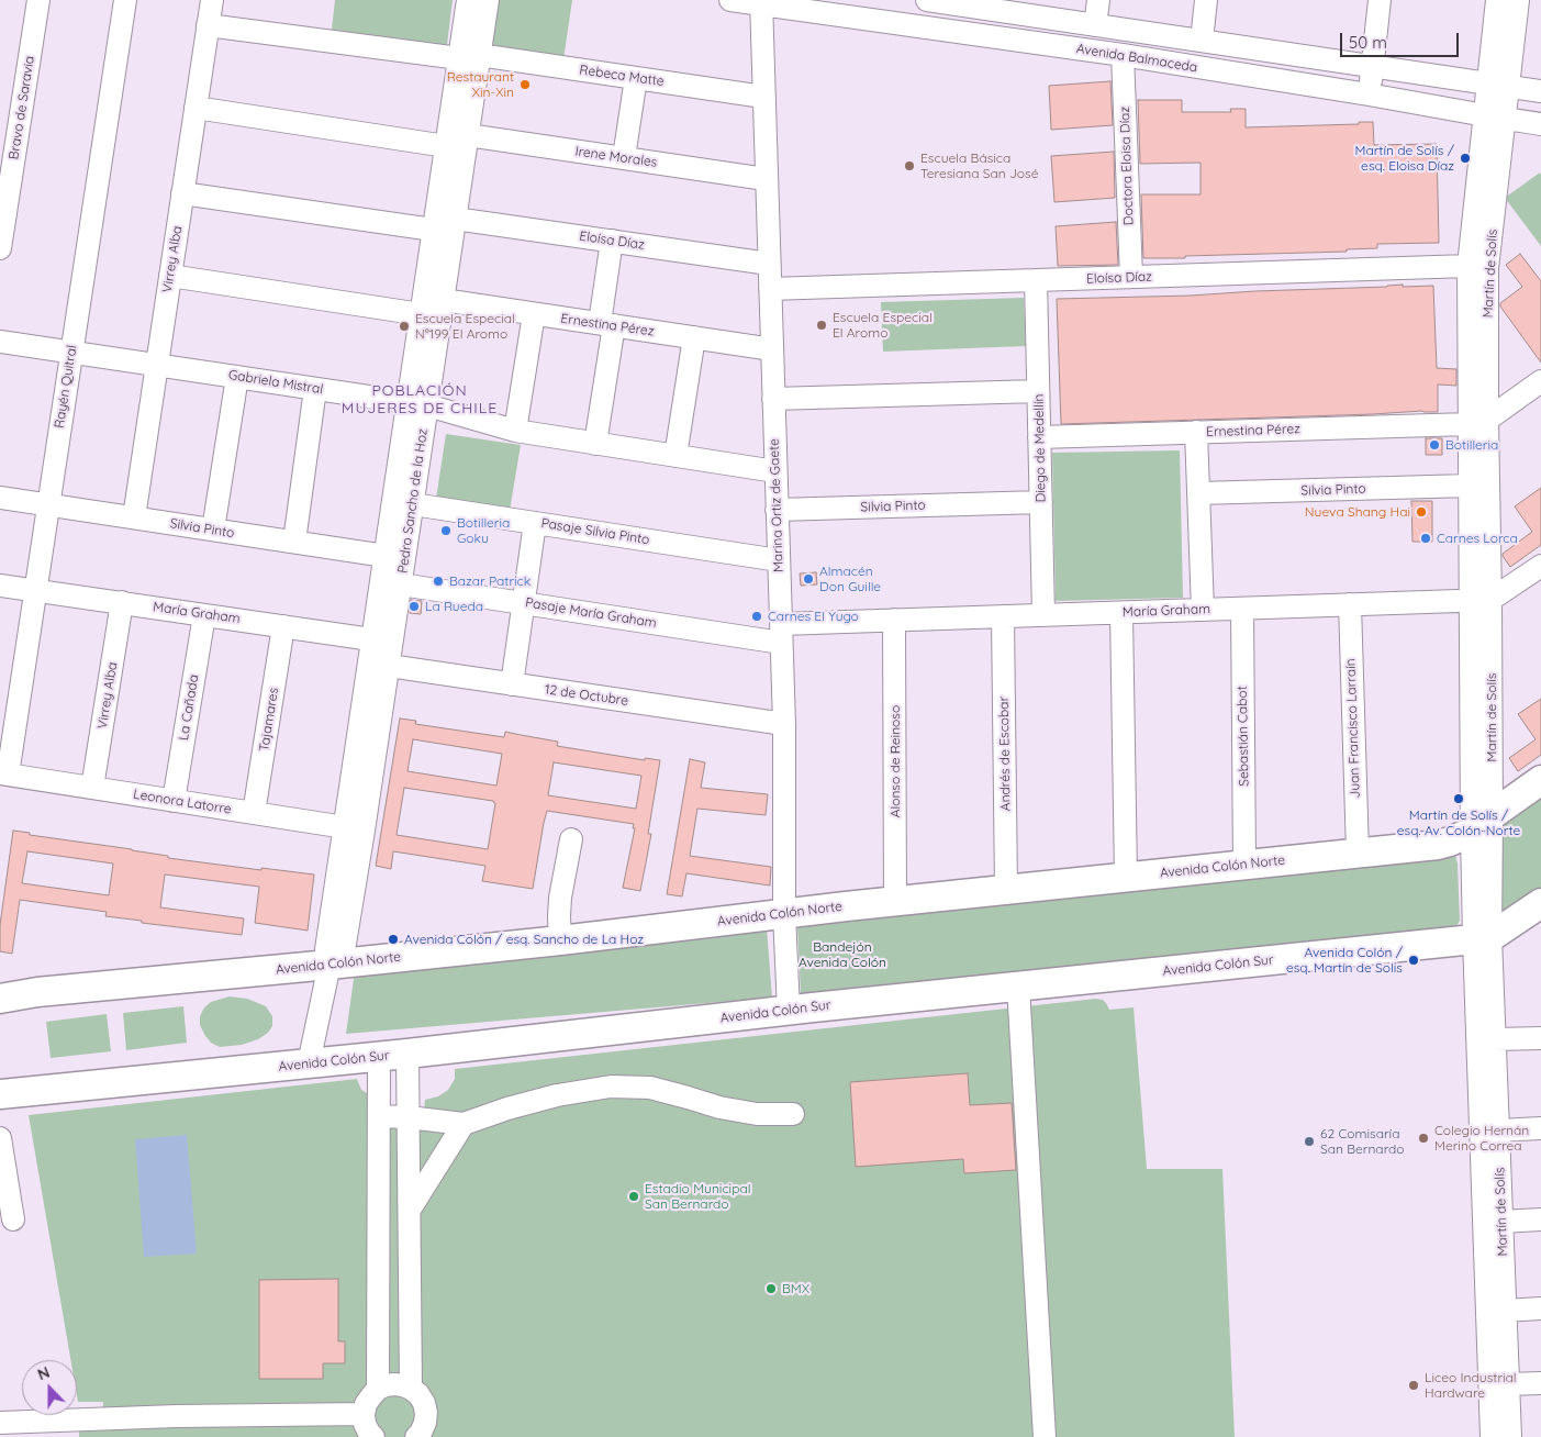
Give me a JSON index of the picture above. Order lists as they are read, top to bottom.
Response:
{
  "streets": {
    "main road": ["Avenida Colón Norte", "Avenida Colón Sur"],
    "street": [
      "Avenida Balmaceda",
      "Rebeca Matte",
      "Bravo de Saravia",
      "Irene Morales",
      "Doctora Eloisa Díaz",
      "Eloísa Díaz",
      "Virrey Alba",
      "Martín de Solís",
      "Ernestina Pérez",
      "Gabriela Mistral",
      "Rayén Quitral",
      "Diego de Medellín",
      "Silvia Pinto",
      "Pedro Sancho de la Hoz",
      "Marina Ortiz de Gaete",
      "Pasaje Silvia Pinto",
      "María Graham",
      "Pasaje María Graham",
      "12 de Octubre",
      "La Cañada",
      "Tajamares",
      "Juan Francisco Larraín",
      "Sebastián Cabot",
      "Andrés de Escobar",
      "Alonso de Reinoso",
      "Leonora Latorre"
    ]
  },
  "crossings": [
    ["Avenida Balmaceda", "Doctora Eloisa Díaz"],
    ["Avenida Balmaceda", "Martín de Solís"],
    ["Avenida Balmaceda", "Marina Ortiz de Gaete"],
    ["Rebeca Matte", "Virrey Alba"],
    ["Rebeca Matte", "Pedro Sancho de la Hoz"],
    ["Rebeca Matte", "Marina Ortiz de Gaete"],
    ["Irene Morales", "Pedro Sancho de la Hoz"],
    ["Irene Morales", "Marina Ortiz de Gaete"],
    ["Doctora Eloisa Díaz", "Eloísa Díaz"],
    ["Eloísa Díaz", "Martín de Solís"],
    ["Eloísa Díaz", "Diego de Medellín"],
    ["Eloísa Díaz", "Pedro Sancho de la Hoz"],
    ["Eloísa Díaz", "Marina Ortiz de Gaete"],
    ["Virrey Alba", "Gabriela Mistral"],
    ["Virrey Alba", "Silvia Pinto"],
    ["Virrey Alba", "María Graham"],
    ["Virrey Alba", "Leonora Latorre"],
    ["Martín de Solís", "Ernestina Pérez"],
    ["Martín de Solís", "Silvia Pinto"],
    ["Martín de Solís", "María Graham"],
    ["Martín de Solís", "Avenida Colón Norte"],
    ["Martín de Solís", "Avenida Colón Sur"],
    ["Ernestina Pérez", "Diego de Medellín"],
    ["Ernestina Pérez", "Pedro Sancho de la Hoz"],
    ["Ernestina Pérez", "Marina Ortiz de Gaete"],
    ["Gabriela Mistral", "Rayén Quitral"],
    ["Gabriela Mistral", "Pedro Sancho de la Hoz"],
    ["Gabriela Mistral", "Marina Ortiz de Gaete"],
    ["Rayén Quitral", "Silvia Pinto"],
    ["Rayén Quitral", "María Graham"],
    ["Rayén Quitral", "Leonora Latorre"],
    ["Diego de Medellín", "Silvia Pinto"],
    ["Diego de Medellín", "María Graham"],
    ["Silvia Pinto", "Pedro Sancho de la Hoz"],
    ["Silvia Pinto", "Marina Ortiz de Gaete"],
    ["Pedro Sancho de la Hoz", "Pasaje Silvia Pinto"],
    ["Pedro Sancho de la Hoz", "María Graham"],
    ["Pedro Sancho de la Hoz", "Pasaje María Graham"],
    ["Pedro Sancho de la Hoz", "12 de Octubre"],
    ["Pedro Sancho de la Hoz", "Leonora Latorre"],
    ["Pedro Sancho de la Hoz", "Avenida Colón Norte"],
    ["Pedro Sancho de la Hoz", "Avenida Colón Sur"],
    ["Marina Ortiz de Gaete", "Pasaje Silvia Pinto"],
    ["Marina Ortiz de Gaete", "María Graham"],
    ["Marina Ortiz de Gaete", "Pasaje María Graham"],
    ["Marina Ortiz de Gaete", "12 de Octubre"],
    ["Marina Ortiz de Gaete", "Avenida Colón Norte"],
    ["Marina Ortiz de Gaete", "Avenida Colón Sur"],
    ["María Graham", "Pasaje María Graham"],
    ["María Graham", "La Cañada"],
    ["María Graham", "Tajamares"],
    ["María Graham", "Juan Francisco Larraín"],
    ["María Graham", "Sebastián Cabot"],
    ["María Graham", "Andrés de Escobar"],
    ["María Graham", "Alonso de Reinoso"],
    ["La Cañada", "Leonora Latorre"],
    ["Tajamares", "Leonora Latorre"],
    ["Juan Francisco Larraín", "Avenida Colón Norte"],
    ["Sebastián Cabot", "Avenida Colón Norte"],
    ["Andrés de Escobar", "Avenida Colón Norte"],
    ["Alonso de Reinoso", "Avenida Colón Norte"]
  ],
  "districts": ["POBLACIÓN MUJERES DE CHILE"],
  "parks": ["Bandejón Avenida Colón"],
  "places": [
    "Restaurant Xin-Xin",
    "Martín de Solís / esq. Eloisa Díaz",
    "Escuela Básica Teresiana San José",
    "Escuela Especial El Aromo",
    "Escuela Especial N°199 El Aromo",
    "Botilleria",
    "Nueva Shang Hai",
    "Botilleria Goku",
    "Carnes Lorca",
    "Almacén Don Guille",
    "Bazar Patrick",
    "La Rueda",
    "Carnes El Yugo",
    "Martín de Solís / esq. Av. Colón-Norte",
    "Avenida Colón / esq. Sancho de La Hoz",
    "Avenida Colón / esq. Martín de Solis",
    "Colegio Hernán Merino Correa",
    "62 Comisaría San Bernardo",
    "Estadio Municipal San Bernardo",
    "BMX",
    "Liceo Industrial Hardware"
  ],
  "scale_bar": "50 m",
  "north": "top"
}
